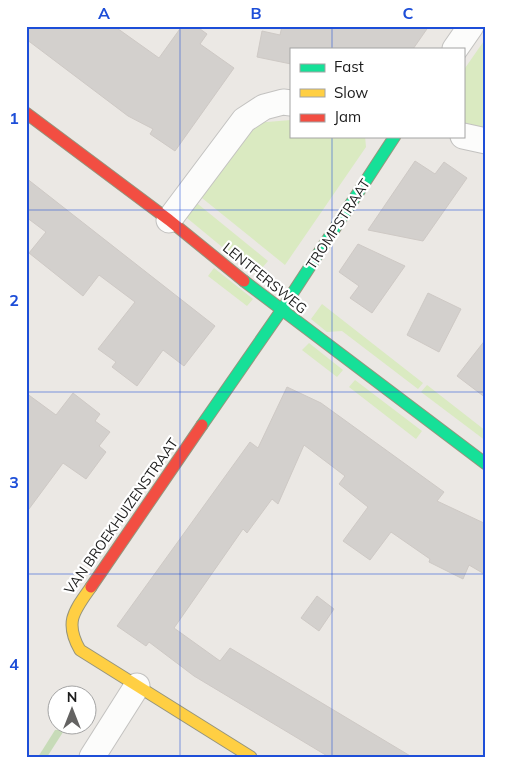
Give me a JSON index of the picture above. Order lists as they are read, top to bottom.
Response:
{
  "streets": {
    "street": ["TROMPSTRAAT", "LENTFERSWEG", "VAN BROEKHUIZENSTRAAT"]
  },
  "crossings": [
    ["TROMPSTRAAT", "LENTFERSWEG"],
    ["TROMPSTRAAT", "VAN BROEKHUIZENSTRAAT"],
    ["LENTFERSWEG", "VAN BROEKHUIZENSTRAAT"]
  ],
  "legend": ["Fast", "Slow", "Jam"],
  "north": "top",
  "grid": {
    "columns": ["A", "B", "C"],
    "rows": [
      "1",
      "2",
      "3",
      "4"
    ]
  }
}
